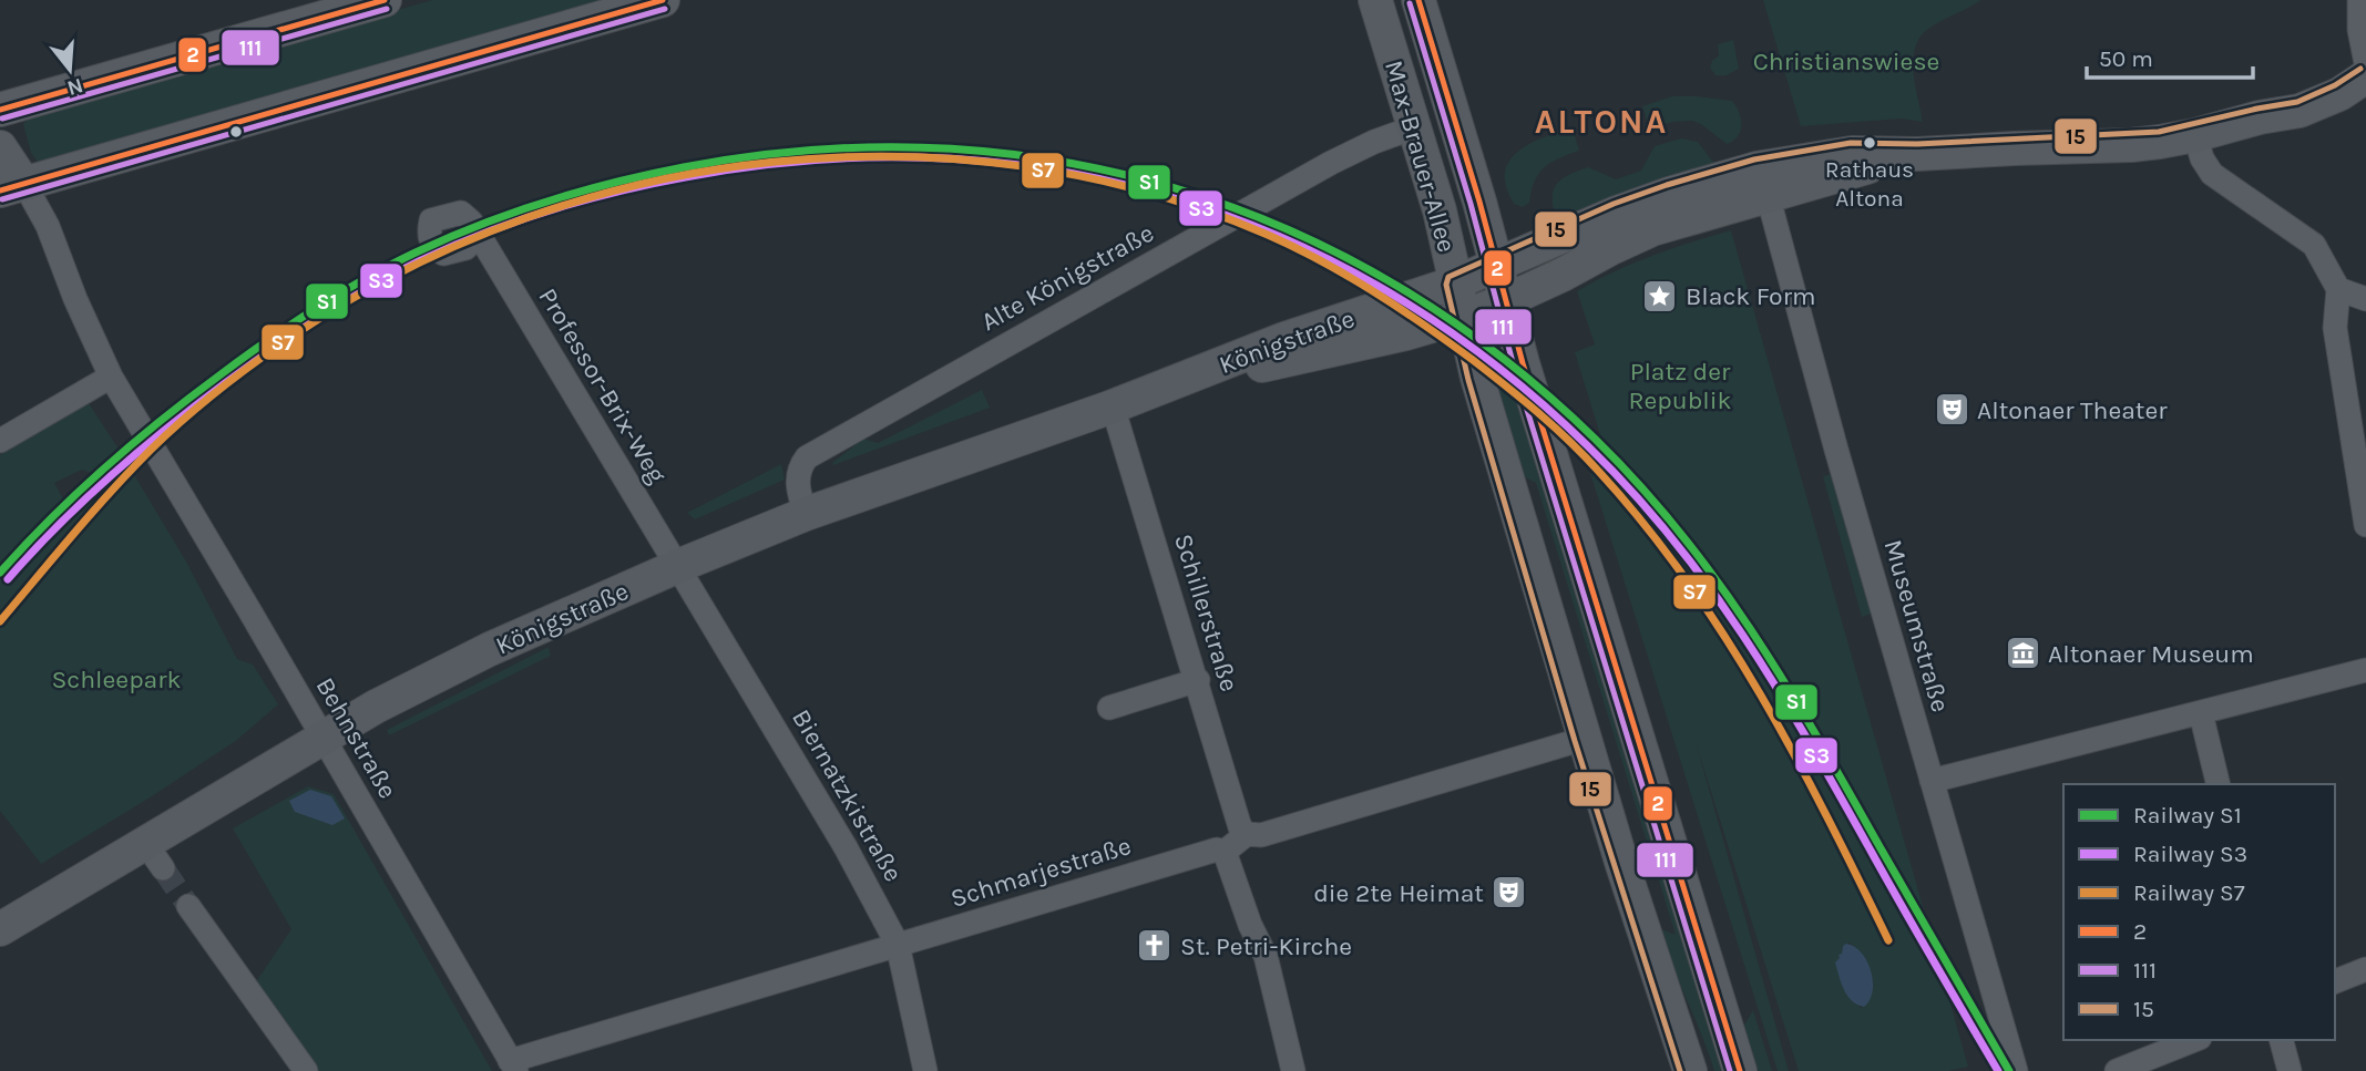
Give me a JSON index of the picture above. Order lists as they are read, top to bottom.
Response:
{
  "streets": {
    "main road": ["Max-Brauer-Allee", "Königstraße"],
    "street": [
      "Alte Königstraße",
      "Professor-Brix-Weg",
      "Schillerstraße",
      "Museumstraße",
      "Behnstraße",
      "Biernatzkistraße",
      "Schmarjestraße"
    ]
  },
  "crossings": [
    ["Max-Brauer-Allee", "Alte Königstraße"],
    ["Max-Brauer-Allee", "Königstraße"],
    ["Alte Königstraße", "Königstraße"],
    ["Königstraße", "Professor-Brix-Weg"],
    ["Königstraße", "Schillerstraße"],
    ["Königstraße", "Behnstraße"],
    ["Königstraße", "Biernatzkistraße"],
    ["Professor-Brix-Weg", "Biernatzkistraße"],
    ["Behnstraße", "Schmarjestraße"],
    ["Biernatzkistraße", "Schmarjestraße"]
  ],
  "districts": ["ALTONA"],
  "parks": ["Christianswiese", "Platz der Republik", "Schleepark"],
  "places": {
    "other": ["Rathaus Altona"],
    "place": ["Black Form"],
    "theatre": ["Altonaer Theater", "die 2te Heimat"],
    "museum": ["Altonaer Museum"],
    "church": ["St. Petri-Kirche"]
  },
  "lines": [
    "transit line 2",
    "transit line 111",
    "transit line 15",
    "rail line S1",
    "rail line S7",
    "rail line S3"
  ],
  "legend": [
    "Railway S1",
    "Railway S3",
    "Railway S7",
    "2",
    "111",
    "15"
  ],
  "scale_bar": "50 m",
  "north": "bottom"
}
